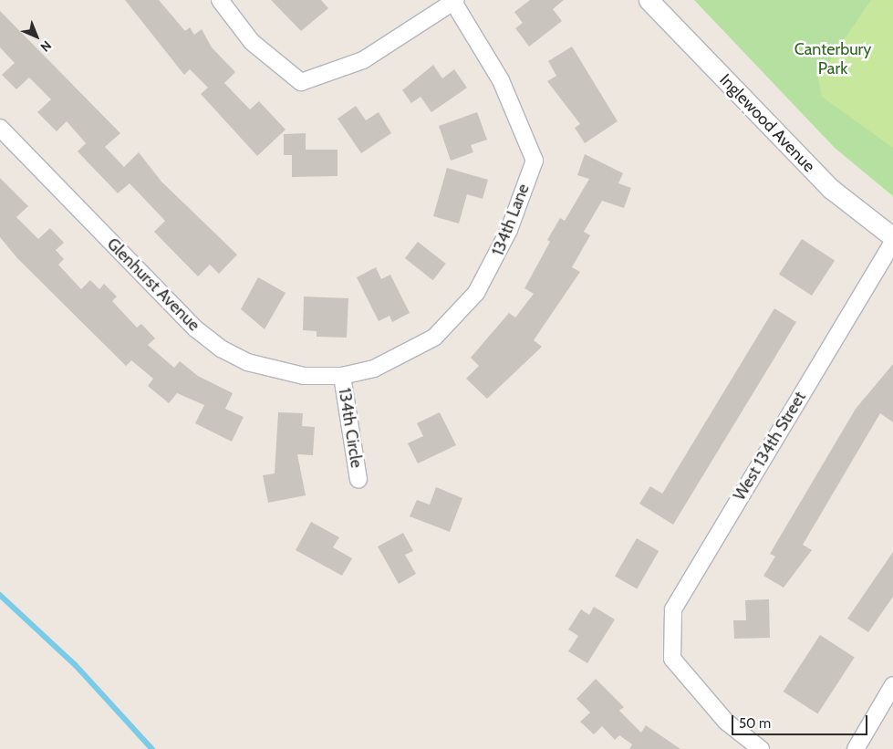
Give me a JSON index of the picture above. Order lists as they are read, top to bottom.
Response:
{
  "streets": {
    "street": [
      "Inglewood Avenue",
      "134th Lane",
      "Glenhurst Avenue",
      "134th Circle",
      "West 134th Street"
    ]
  },
  "crossings": [
    ["134th Lane", "Glenhurst Avenue"],
    ["134th Lane", "134th Circle"],
    ["Glenhurst Avenue", "134th Circle"]
  ],
  "parks": ["Canterbury Park"],
  "scale_bar": "50 m",
  "north": "bottom right"
}
